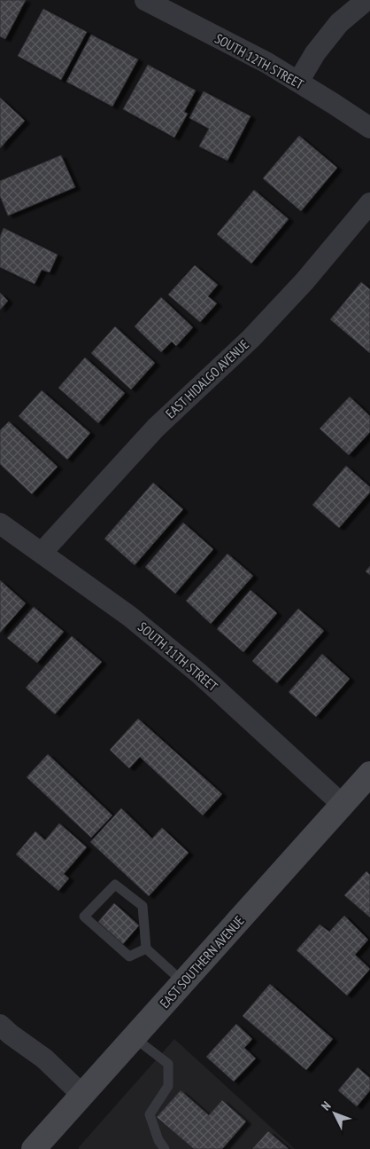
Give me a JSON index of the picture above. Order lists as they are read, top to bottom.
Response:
{
  "streets": {
    "main road": ["EAST SOUTHERN AVENUE"],
    "street": ["SOUTH 12TH STREET", "EAST HIDALGO AVENUE", "SOUTH 11TH STREET"]
  },
  "crossings": [
    ["EAST HIDALGO AVENUE", "SOUTH 11TH STREET"],
    ["SOUTH 11TH STREET", "EAST SOUTHERN AVENUE"]
  ],
  "north": "top left"
}
